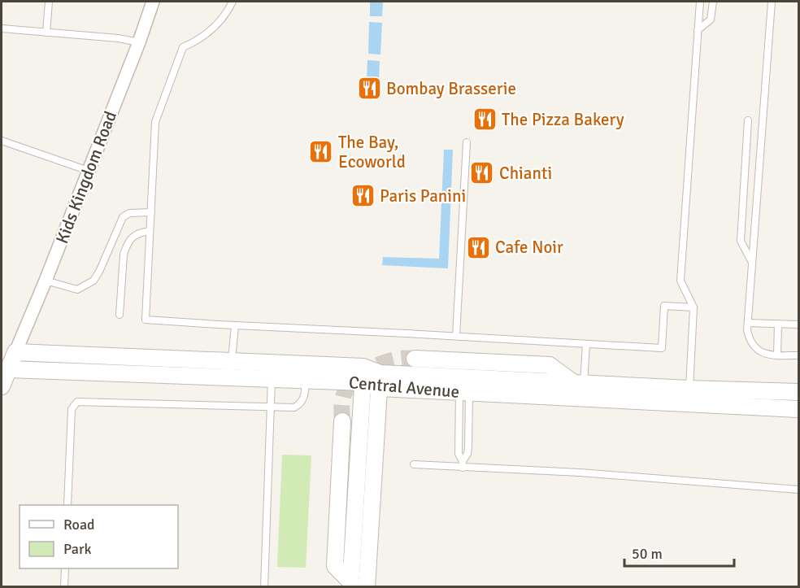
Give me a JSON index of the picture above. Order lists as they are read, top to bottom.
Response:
{
  "streets": {
    "street": ["Kids Kingdom Road", "Central Avenue"]
  },
  "crossings": [
    ["Kids Kingdom Road", "Central Avenue"]
  ],
  "places": {
    "restaurant": [
      "Bombay Brasserie",
      "The Pizza Bakery",
      "The Bay, Ecoworld",
      "Chianti",
      "Paris Panini",
      "Cafe Noir"
    ]
  },
  "legend": ["Road", "Park"],
  "scale_bar": "50 m"
}
